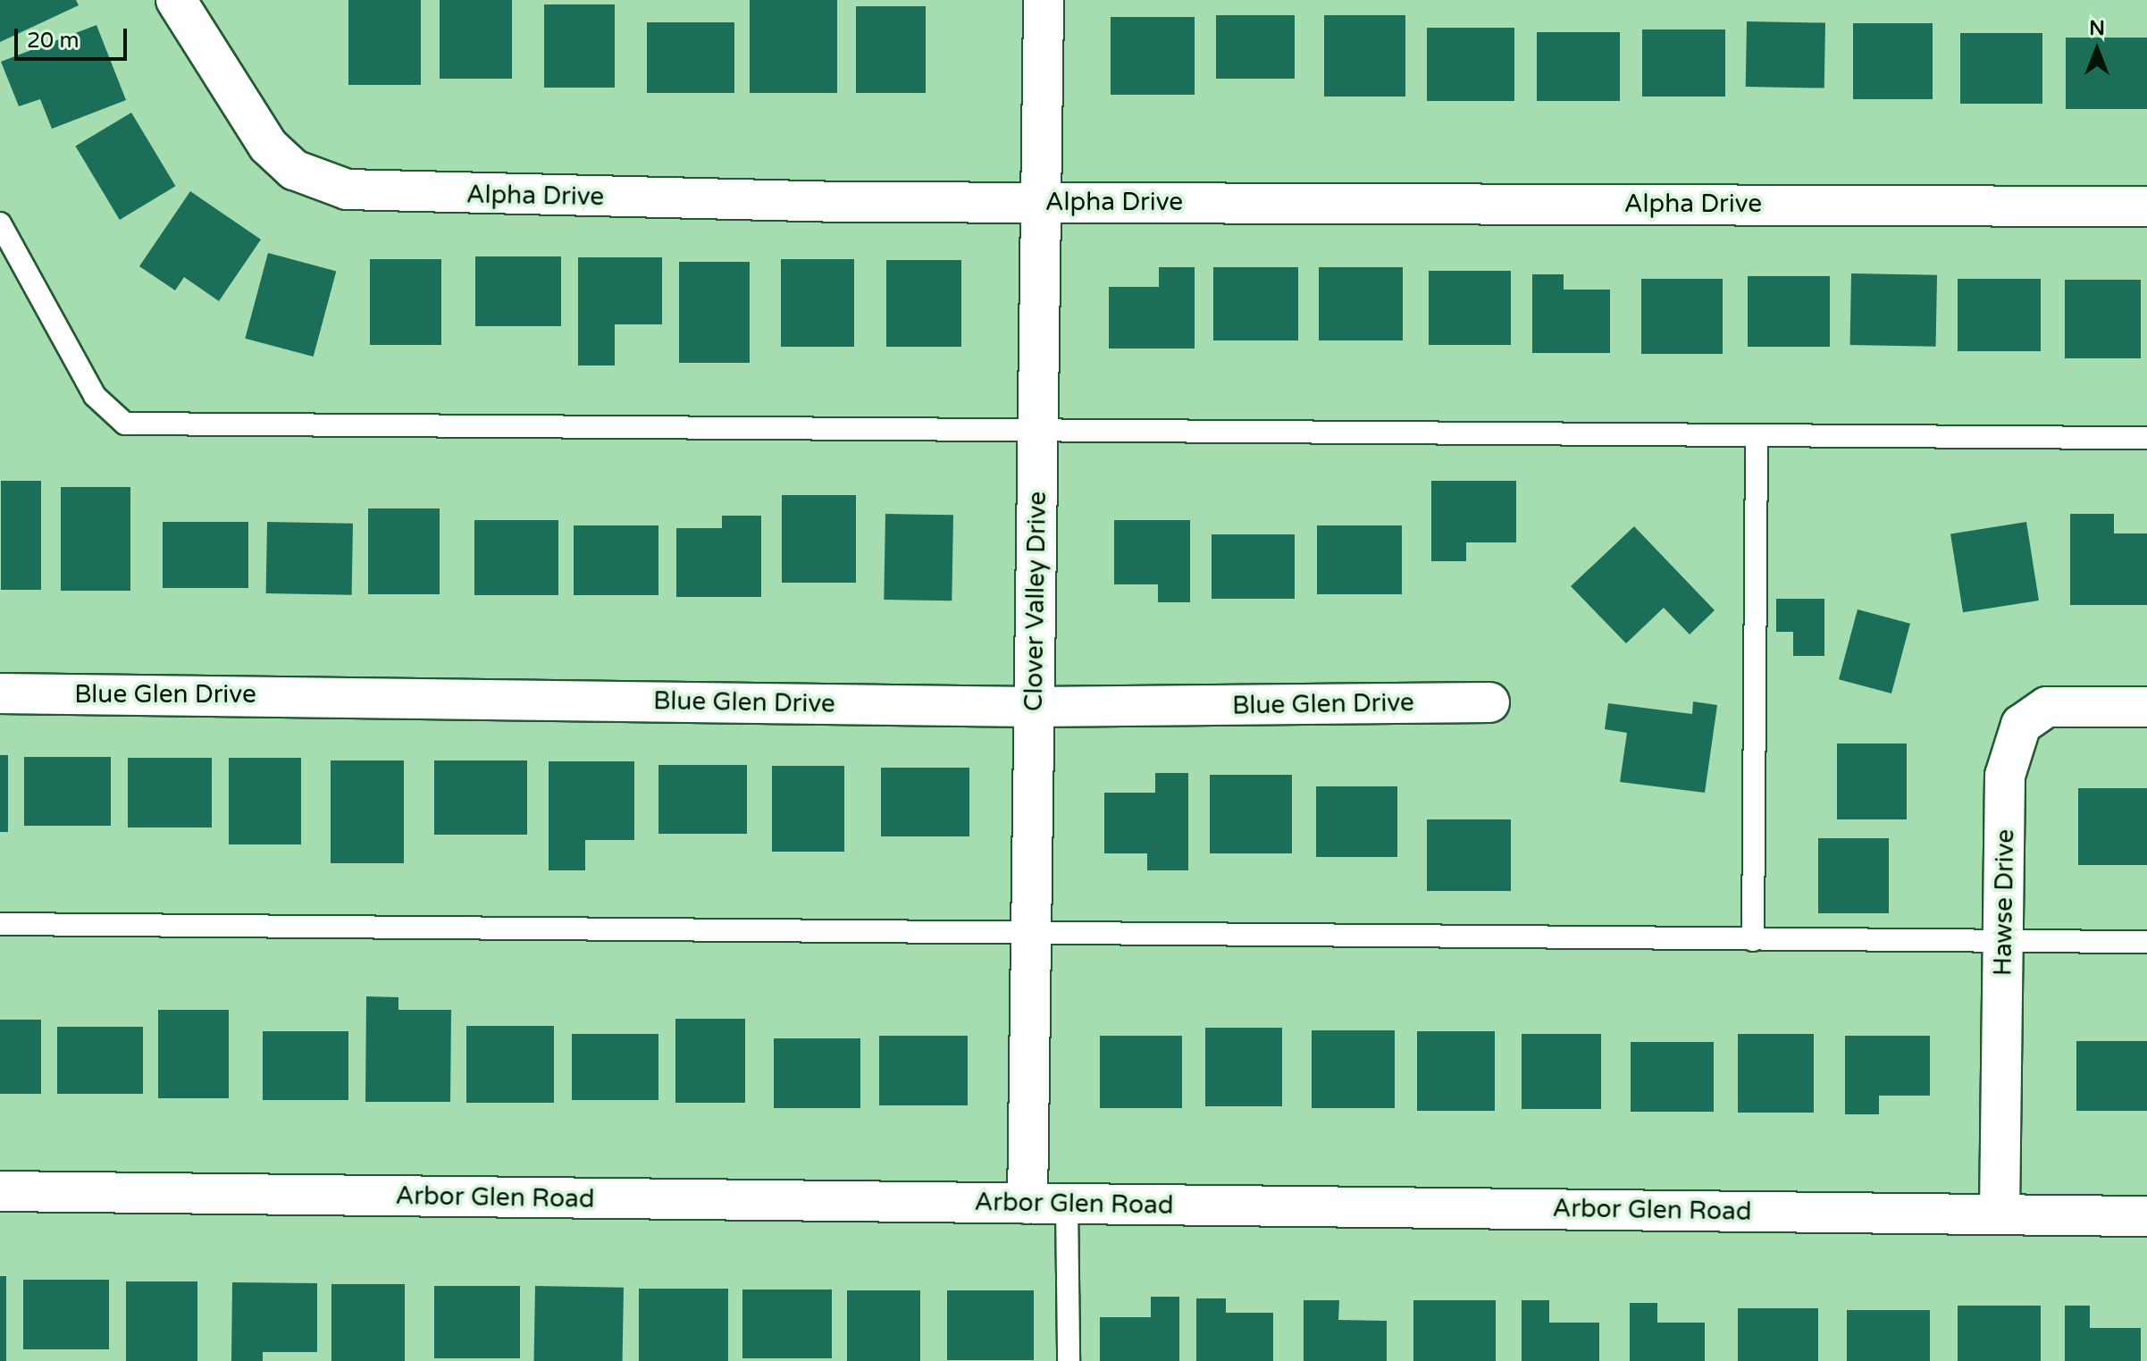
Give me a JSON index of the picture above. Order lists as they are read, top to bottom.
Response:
{
  "streets": {
    "street": [
      "Alpha Drive",
      "Clover Valley Drive",
      "Blue Glen Drive",
      "Hawse Drive",
      "Arbor Glen Road"
    ]
  },
  "crossings": [
    ["Alpha Drive", "Clover Valley Drive"],
    ["Clover Valley Drive", "Blue Glen Drive"],
    ["Clover Valley Drive", "Arbor Glen Road"],
    ["Hawse Drive", "Arbor Glen Road"]
  ],
  "scale_bar": "20 m",
  "north": "top"
}
